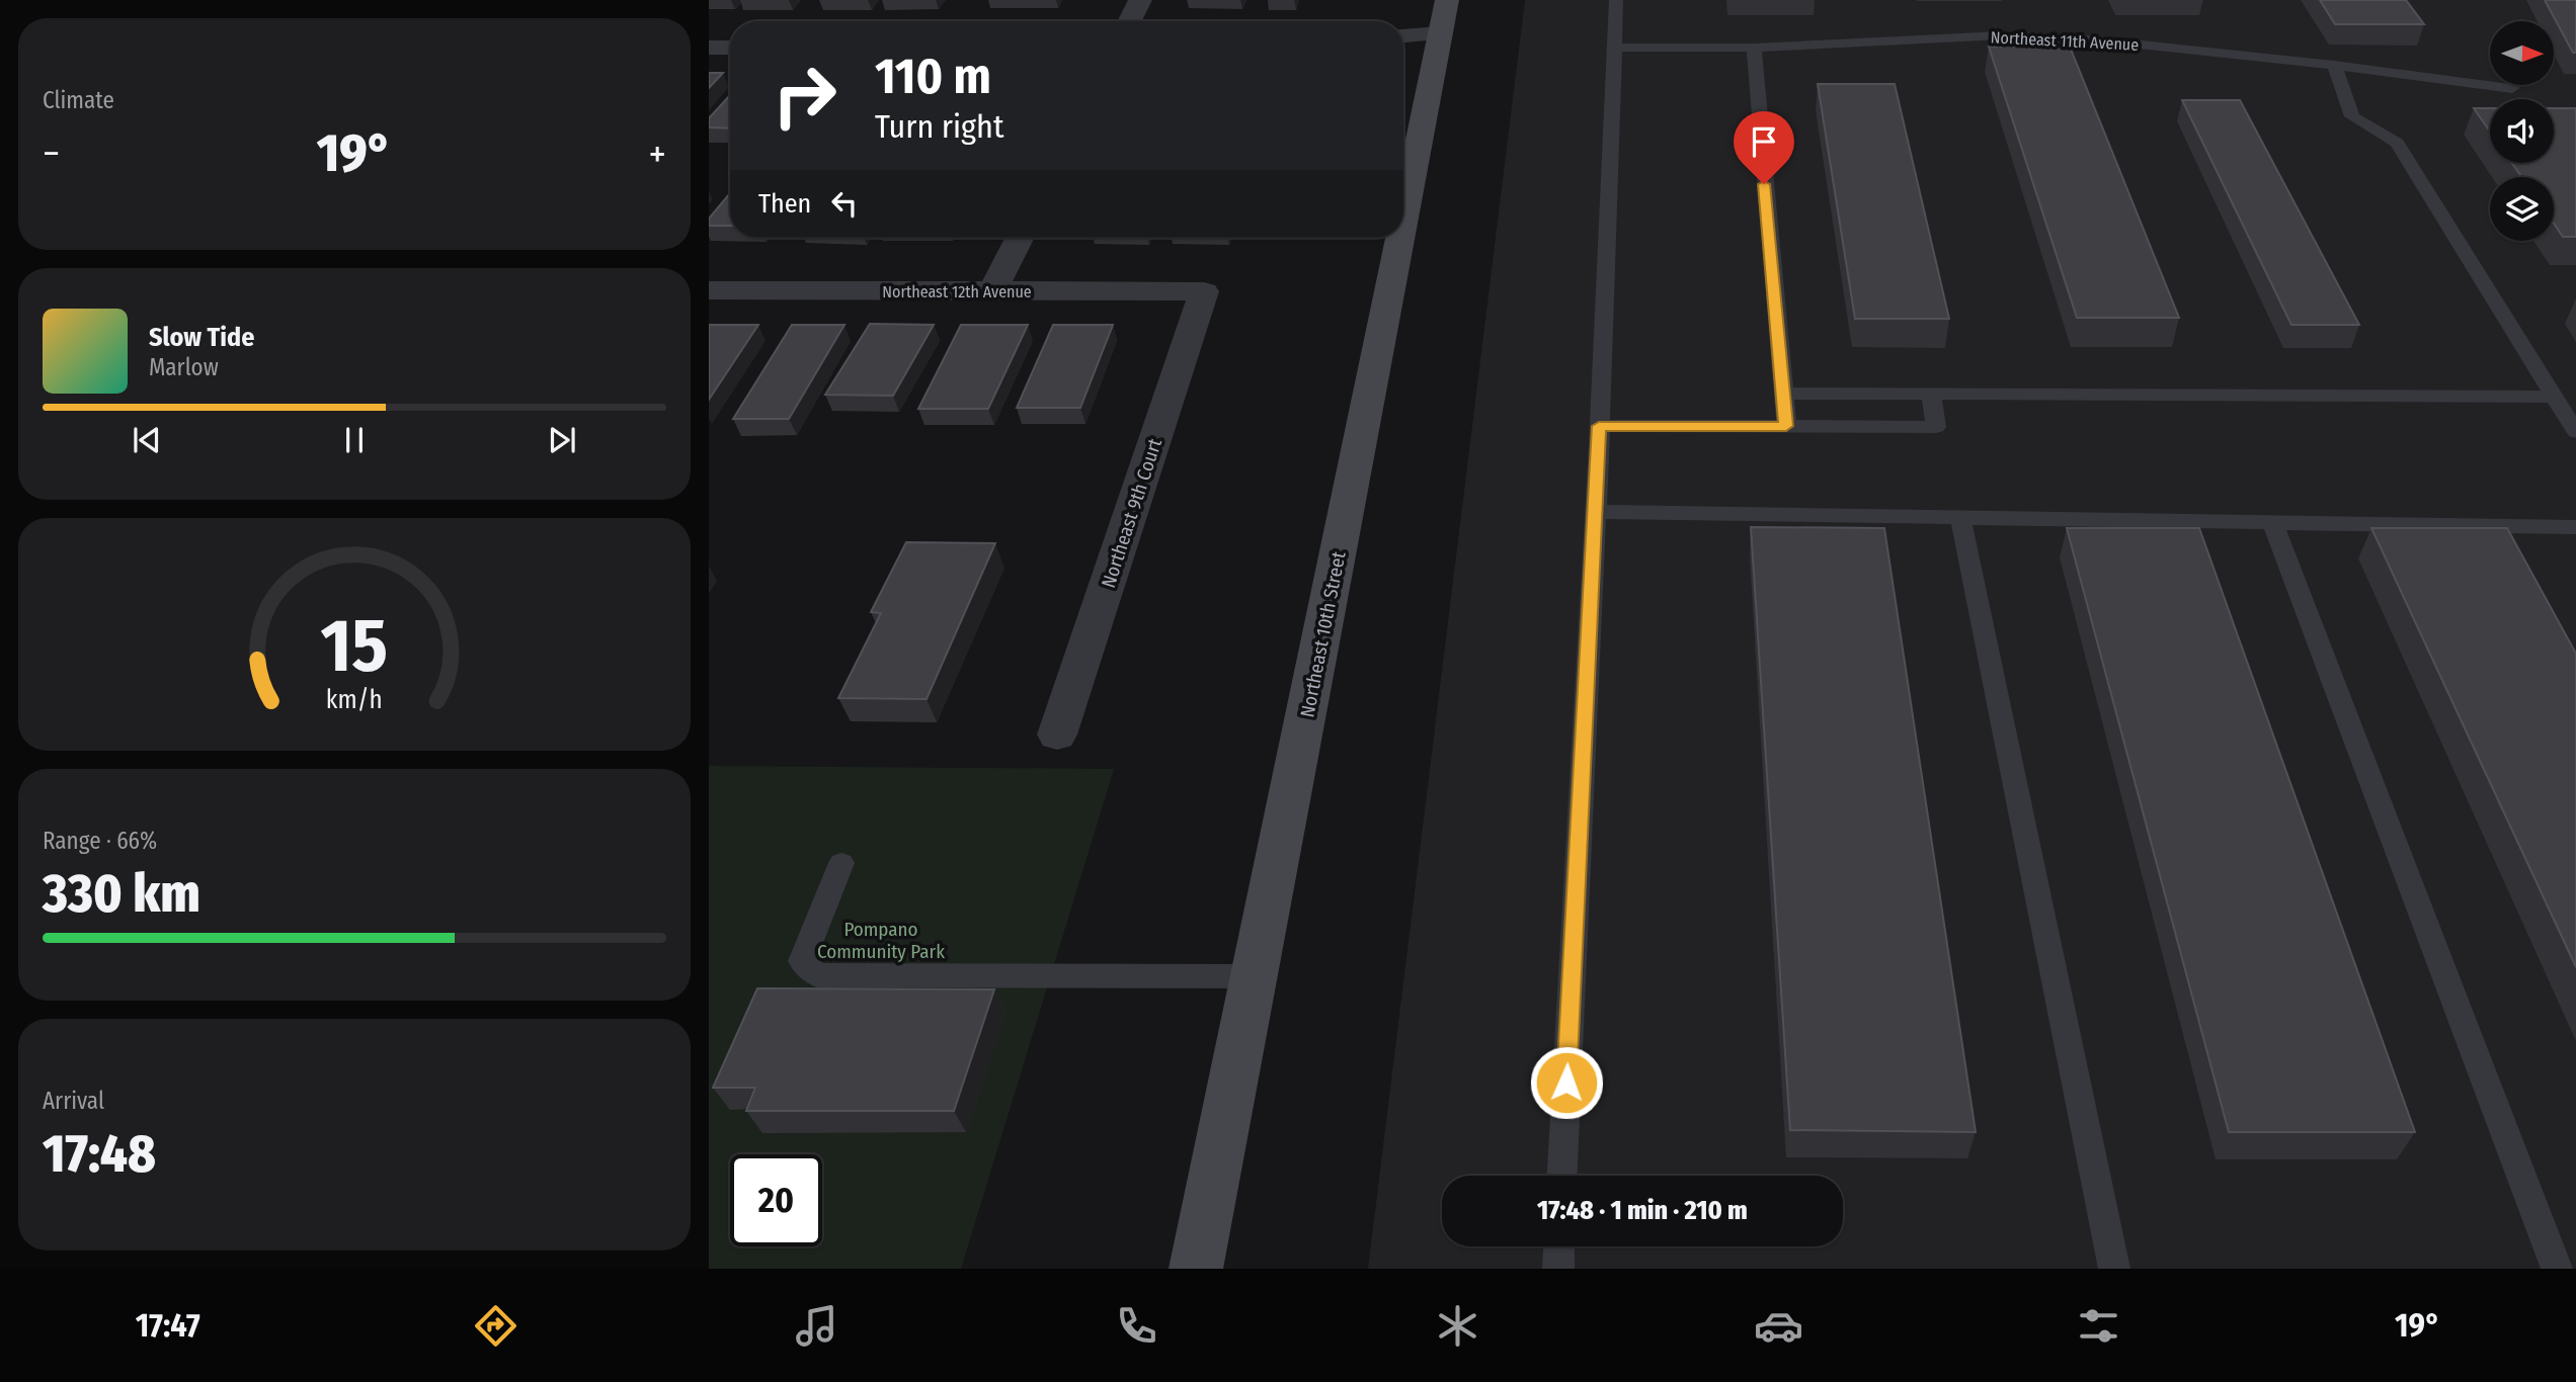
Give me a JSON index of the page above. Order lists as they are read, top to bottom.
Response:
{
  "streets": {
    "street": ["Northeast 12th Avenue", "Northeast 9th Court", "Northeast 10th Street"],
    "lane": ["Northeast 11th Avenue"]
  },
  "crossings": [
    ["Northeast 12th Avenue", "Northeast 9th Court"]
  ],
  "parks": ["Pompano Community Park"],
  "north": "right",
  "page": {
    "tile": [
      "Climate",
      ["Range · 66%", "330 km"],
      ["Arrival", "17:48"]
    ],
    "turn": ["110 m", "Turn right"],
    "heat": ["−", "19°", "+"],
    "then": "Then",
    "song": ["Slow Tide", "Marlow"],
    "limit": "20",
    "trip": "17:48 · 1 min · 210 m",
    "tabs": ["17:47", "19°"],
    "gauge": ["15", "km/h"]
  }
}
